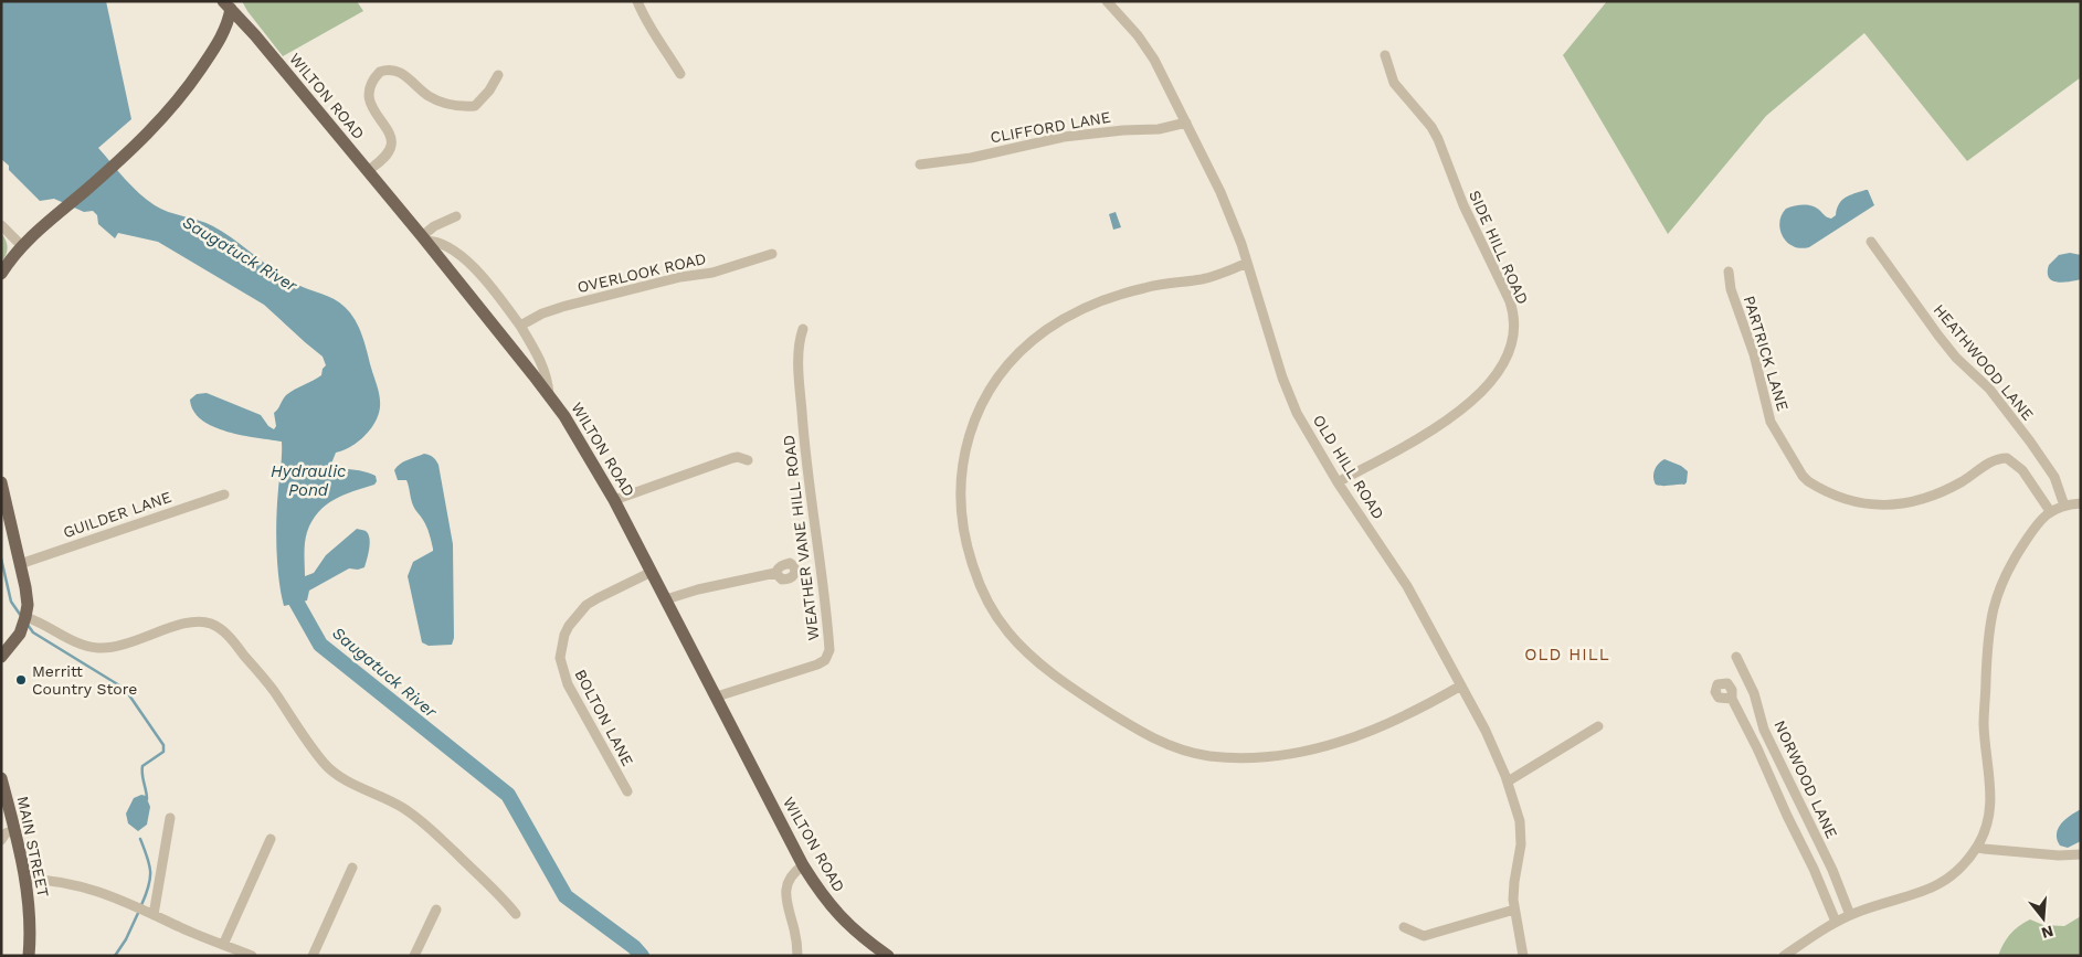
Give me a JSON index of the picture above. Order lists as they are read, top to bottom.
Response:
{
  "streets": {
    "main road": ["WILTON ROAD", "MAIN STREET"],
    "street": [
      "CLIFFORD LANE",
      "SIDE HILL ROAD",
      "OVERLOOK ROAD",
      "PARTRICK LANE",
      "HEATHWOOD LANE",
      "OLD HILL ROAD",
      "GUILDER LANE",
      "WEATHER VANE HILL ROAD",
      "BOLTON LANE",
      "NORWOOD LANE"
    ]
  },
  "crossings": [
    ["WILTON ROAD", "WEATHER VANE HILL ROAD"],
    ["WILTON ROAD", "BOLTON LANE"],
    ["CLIFFORD LANE", "OLD HILL ROAD"],
    ["SIDE HILL ROAD", "OLD HILL ROAD"]
  ],
  "districts": ["OLD HILL"],
  "water": ["Saugatuck River", "Hydraulic Pond"],
  "places": ["Merritt Country Store"],
  "north": "bottom"
}
